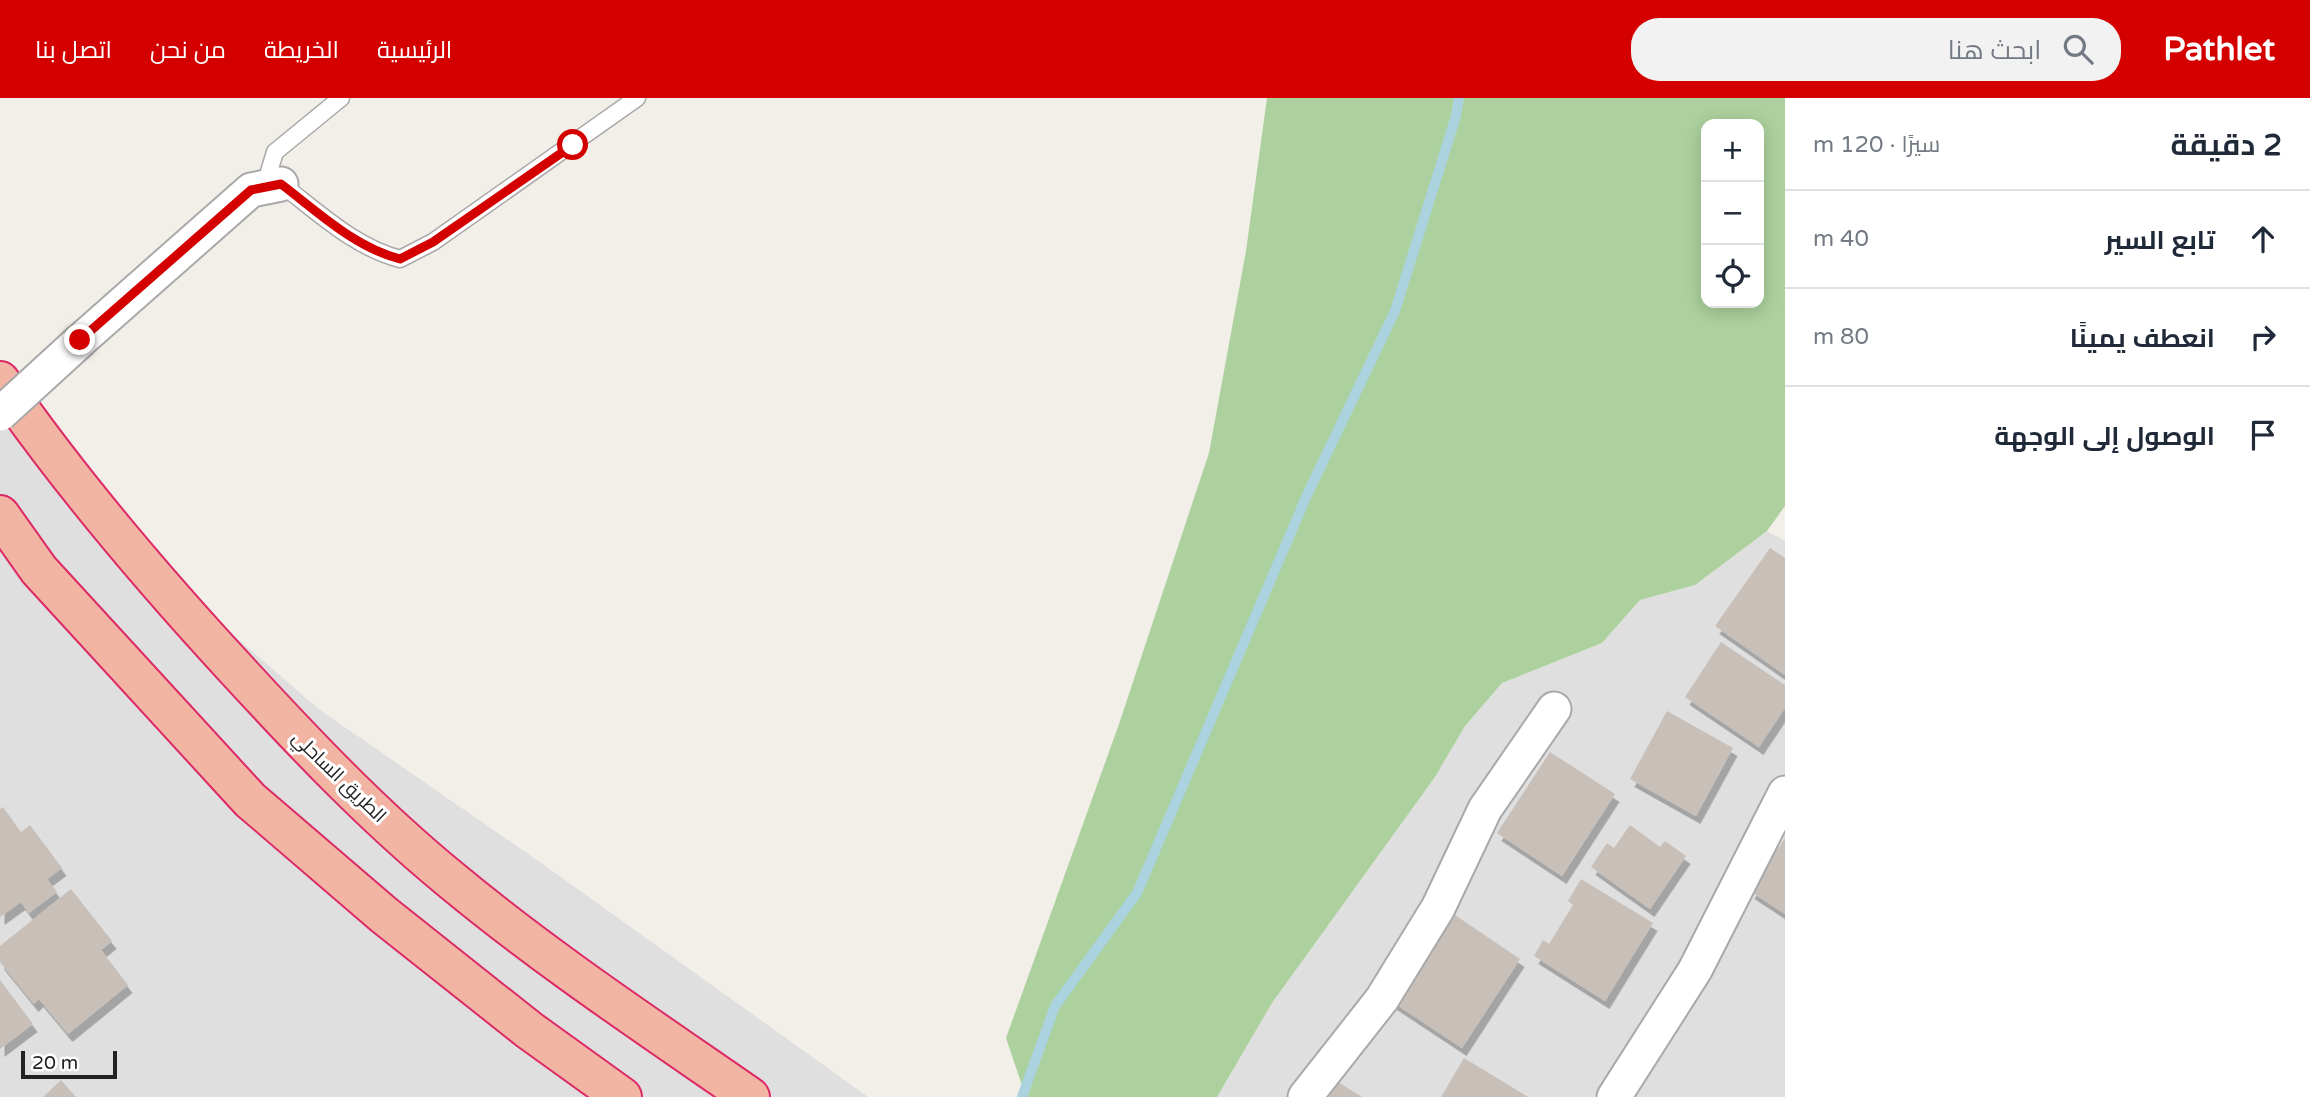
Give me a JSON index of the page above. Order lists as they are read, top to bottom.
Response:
{
  "streets": {
    "highway": ["الطريق الساحلي"]
  },
  "scale_bar": "20 m",
  "page": {
    "header": "Pathlet",
    "search": "ابحث هنا",
    "nav": [
      "الرئيسية",
      "الخريطة",
      "من نحن",
      "اتصل بنا"
    ],
    "heading": ["2 دقيقة", "سيرًا · 120 m"],
    "map_buttons": ["+", "−"],
    "list": [
      ["تابع السير", "40 m"],
      ["انعطف يمينًا", "80 m"],
      "الوصول إلى الوجهة"
    ],
    "scale": "20 m"
  }
}
